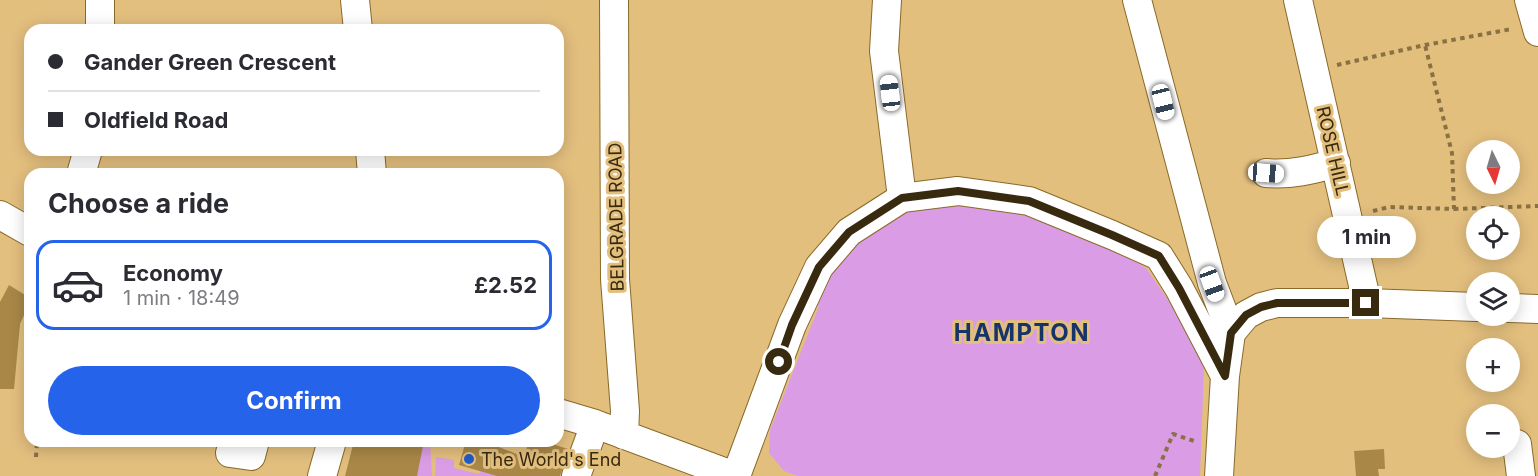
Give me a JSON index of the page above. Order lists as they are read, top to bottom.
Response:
{
  "streets": {
    "street": ["ROSE HILL", "BELGRADE ROAD"]
  },
  "districts": ["HAMPTON"],
  "places": ["The World's End"],
  "north": "bottom",
  "page": {
    "banner": ["Gander Green Crescent", "Oldfield Road"],
    "map_buttons": ["+", "−"],
    "heading": "Choose a ride",
    "bubble": "1 min",
    "list": [
      {
        "name": "Economy",
        "note": "1 min · 18:49",
        "value": "£2.52"
      }
    ],
    "buttons": "Confirm"
  }
}
